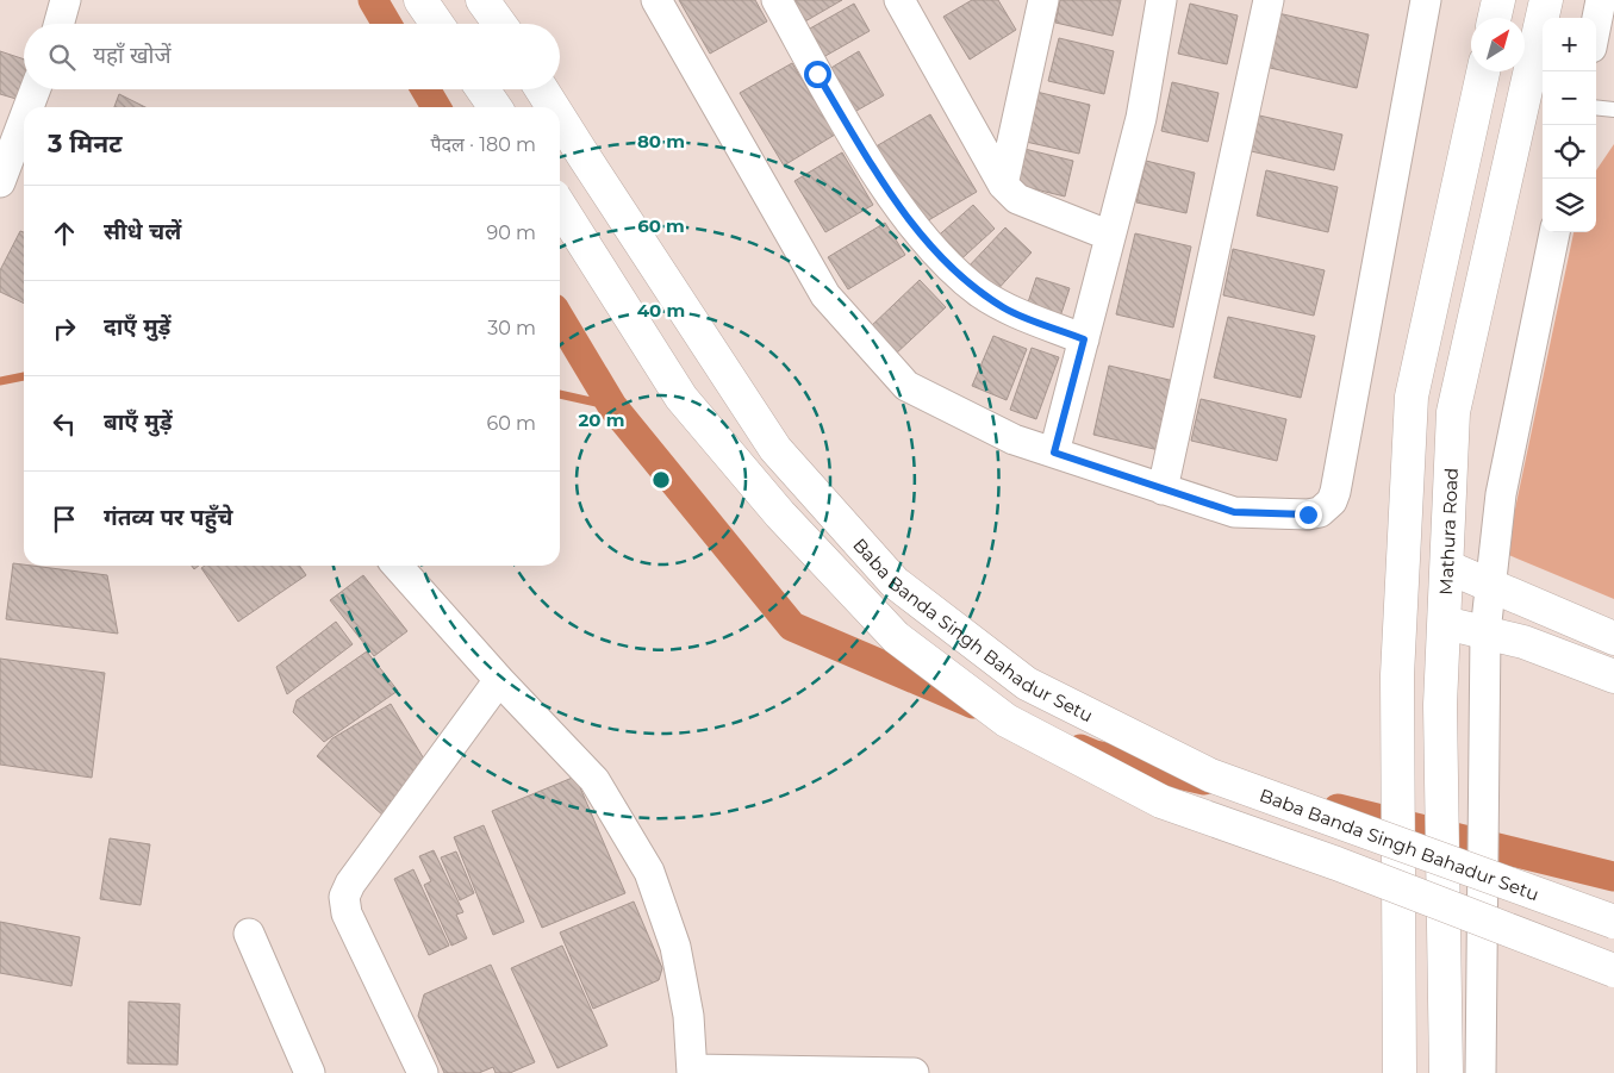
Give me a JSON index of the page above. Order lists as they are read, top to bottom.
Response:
{
  "streets": {
    "main road": ["Mathura Road", "Baba Banda Singh Bahadur Setu"]
  },
  "north": "top right",
  "page": {
    "map_buttons": ["+", "−"],
    "search": "यहाँ खोजें",
    "heading": ["3 मिनट", "पैदल · 180 m"],
    "list": [
      ["सीधे चलें", "90 m"],
      ["दाएँ मुड़ें", "30 m"],
      ["बाएँ मुड़ें", "60 m"],
      "गंतव्य पर पहुँचे"
    ]
  },
  "rings": [
    "80 m",
    "60 m",
    "40 m",
    "20 m"
  ]
}
